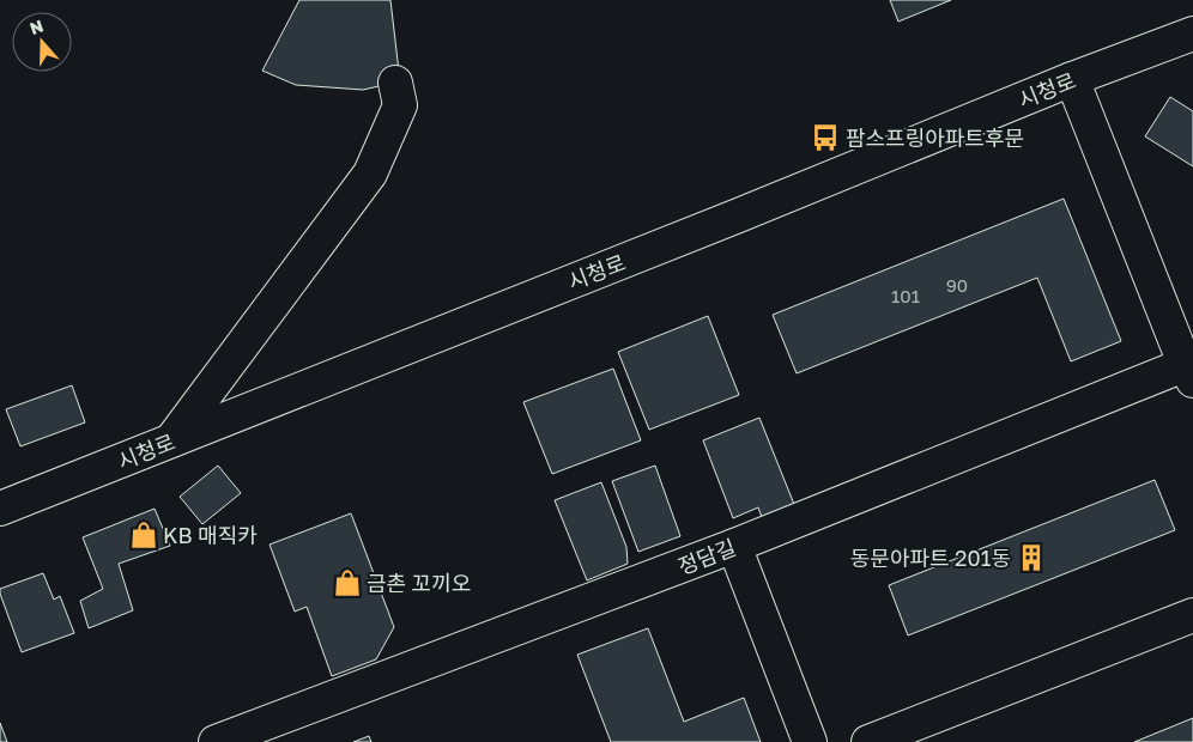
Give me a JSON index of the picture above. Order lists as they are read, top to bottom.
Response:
{
  "streets": {
    "street": ["시청로", "정담길"]
  },
  "places": {
    "bus stop": ["팜스프링아파트후문"],
    "shop": ["KB 매직카", "금촌 꼬끼오"],
    "building": ["동문아파트 201동"]
  },
  "house_numbers": ["90", "101"],
  "north": "top"
}
